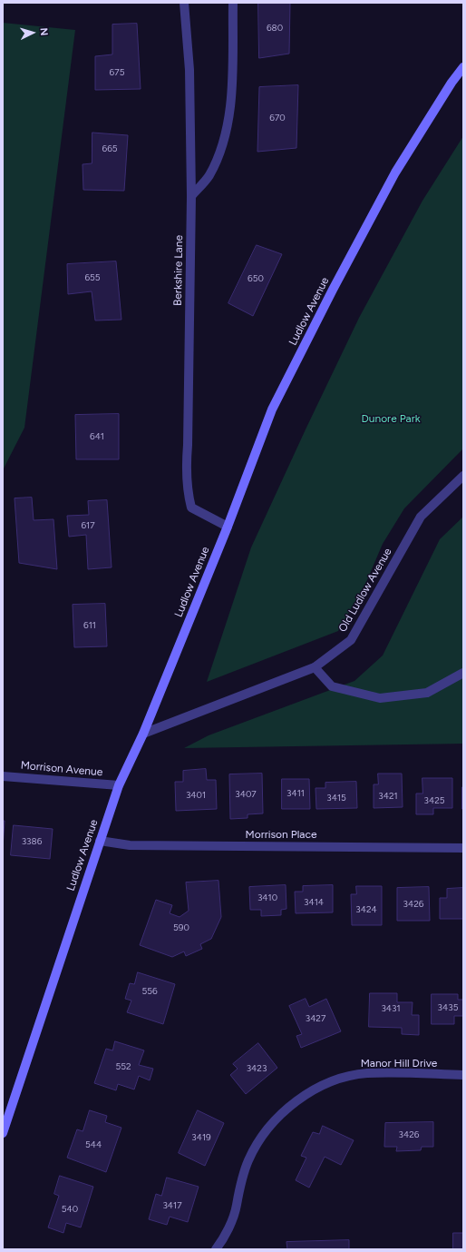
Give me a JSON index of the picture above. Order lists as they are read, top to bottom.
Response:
{
  "streets": {
    "main road": ["Ludlow Avenue"],
    "street": [
      "Berkshire Lane",
      "Old Ludlow Avenue",
      "Morrison Avenue",
      "Morrison Place",
      "Manor Hill Drive"
    ]
  },
  "crossings": [
    ["Berkshire Lane", "Ludlow Avenue"],
    ["Ludlow Avenue", "Old Ludlow Avenue"],
    ["Ludlow Avenue", "Morrison Avenue"],
    ["Ludlow Avenue", "Morrison Place"]
  ],
  "parks": ["Dunore Park"],
  "house_numbers": [
    "680",
    "675",
    "670",
    "665",
    "655",
    "650",
    "641",
    "617",
    "611",
    "3411",
    "3407",
    "3401",
    "3421",
    "3415",
    "3425",
    "3386",
    "3410",
    "3414",
    "3426",
    "3424",
    "590",
    "556",
    "3435",
    "3431",
    "3427",
    "552",
    "3423",
    "3426",
    "3419",
    "544",
    "3417",
    "540"
  ],
  "north": "right"
}
